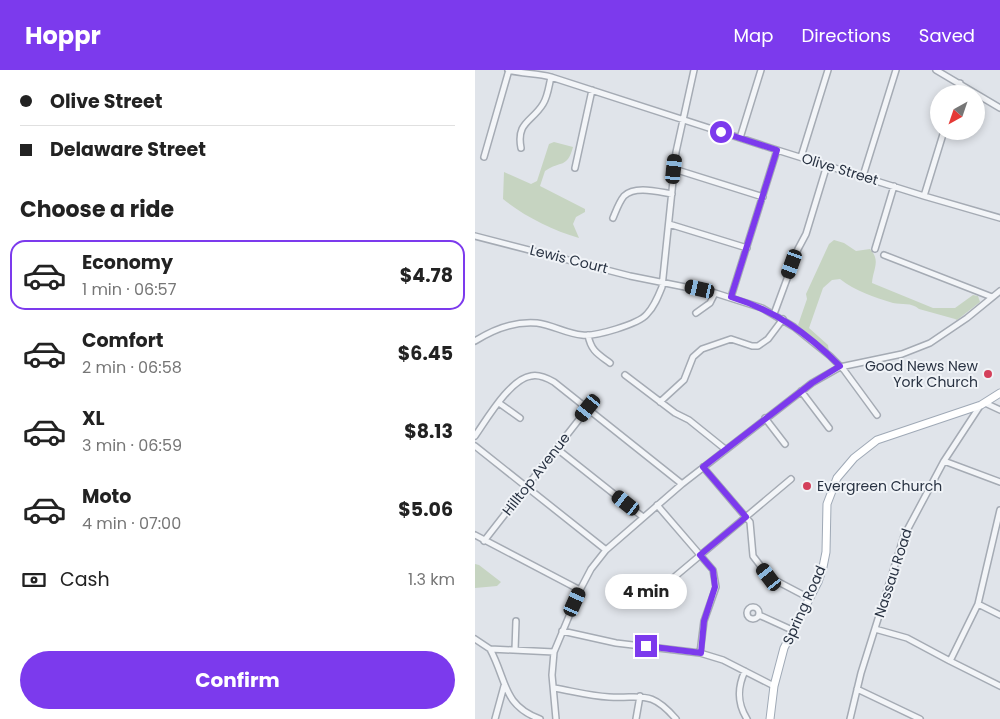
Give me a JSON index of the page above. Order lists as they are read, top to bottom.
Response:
{
  "streets": {
    "main road": ["Nassau Road", "Spring Road"],
    "street": ["Olive Street", "Lewis Court", "Hilltop Avenue"]
  },
  "crossings": [
    ["Nassau Road", "Spring Road"]
  ],
  "places": ["Good News New York Church", "Evergreen Church"],
  "north": "bottom left",
  "page": {
    "header": "Hoppr",
    "nav": ["Map", "Directions", "Saved"],
    "banner": ["Olive Street", "Delaware Street"],
    "heading": "Choose a ride",
    "list": [
      {
        "name": "Economy",
        "note": "1 min · 06:57",
        "value": "$4.78"
      },
      {
        "name": "Comfort",
        "note": "2 min · 06:58",
        "value": "$6.45"
      },
      {
        "name": "XL",
        "note": "3 min · 06:59",
        "value": "$8.13"
      },
      {
        "name": "Moto",
        "note": "4 min · 07:00",
        "value": "$5.06"
      }
    ],
    "pay": ["Cash", "1.3 km"],
    "bubble": "4 min",
    "buttons": "Confirm"
  }
}
